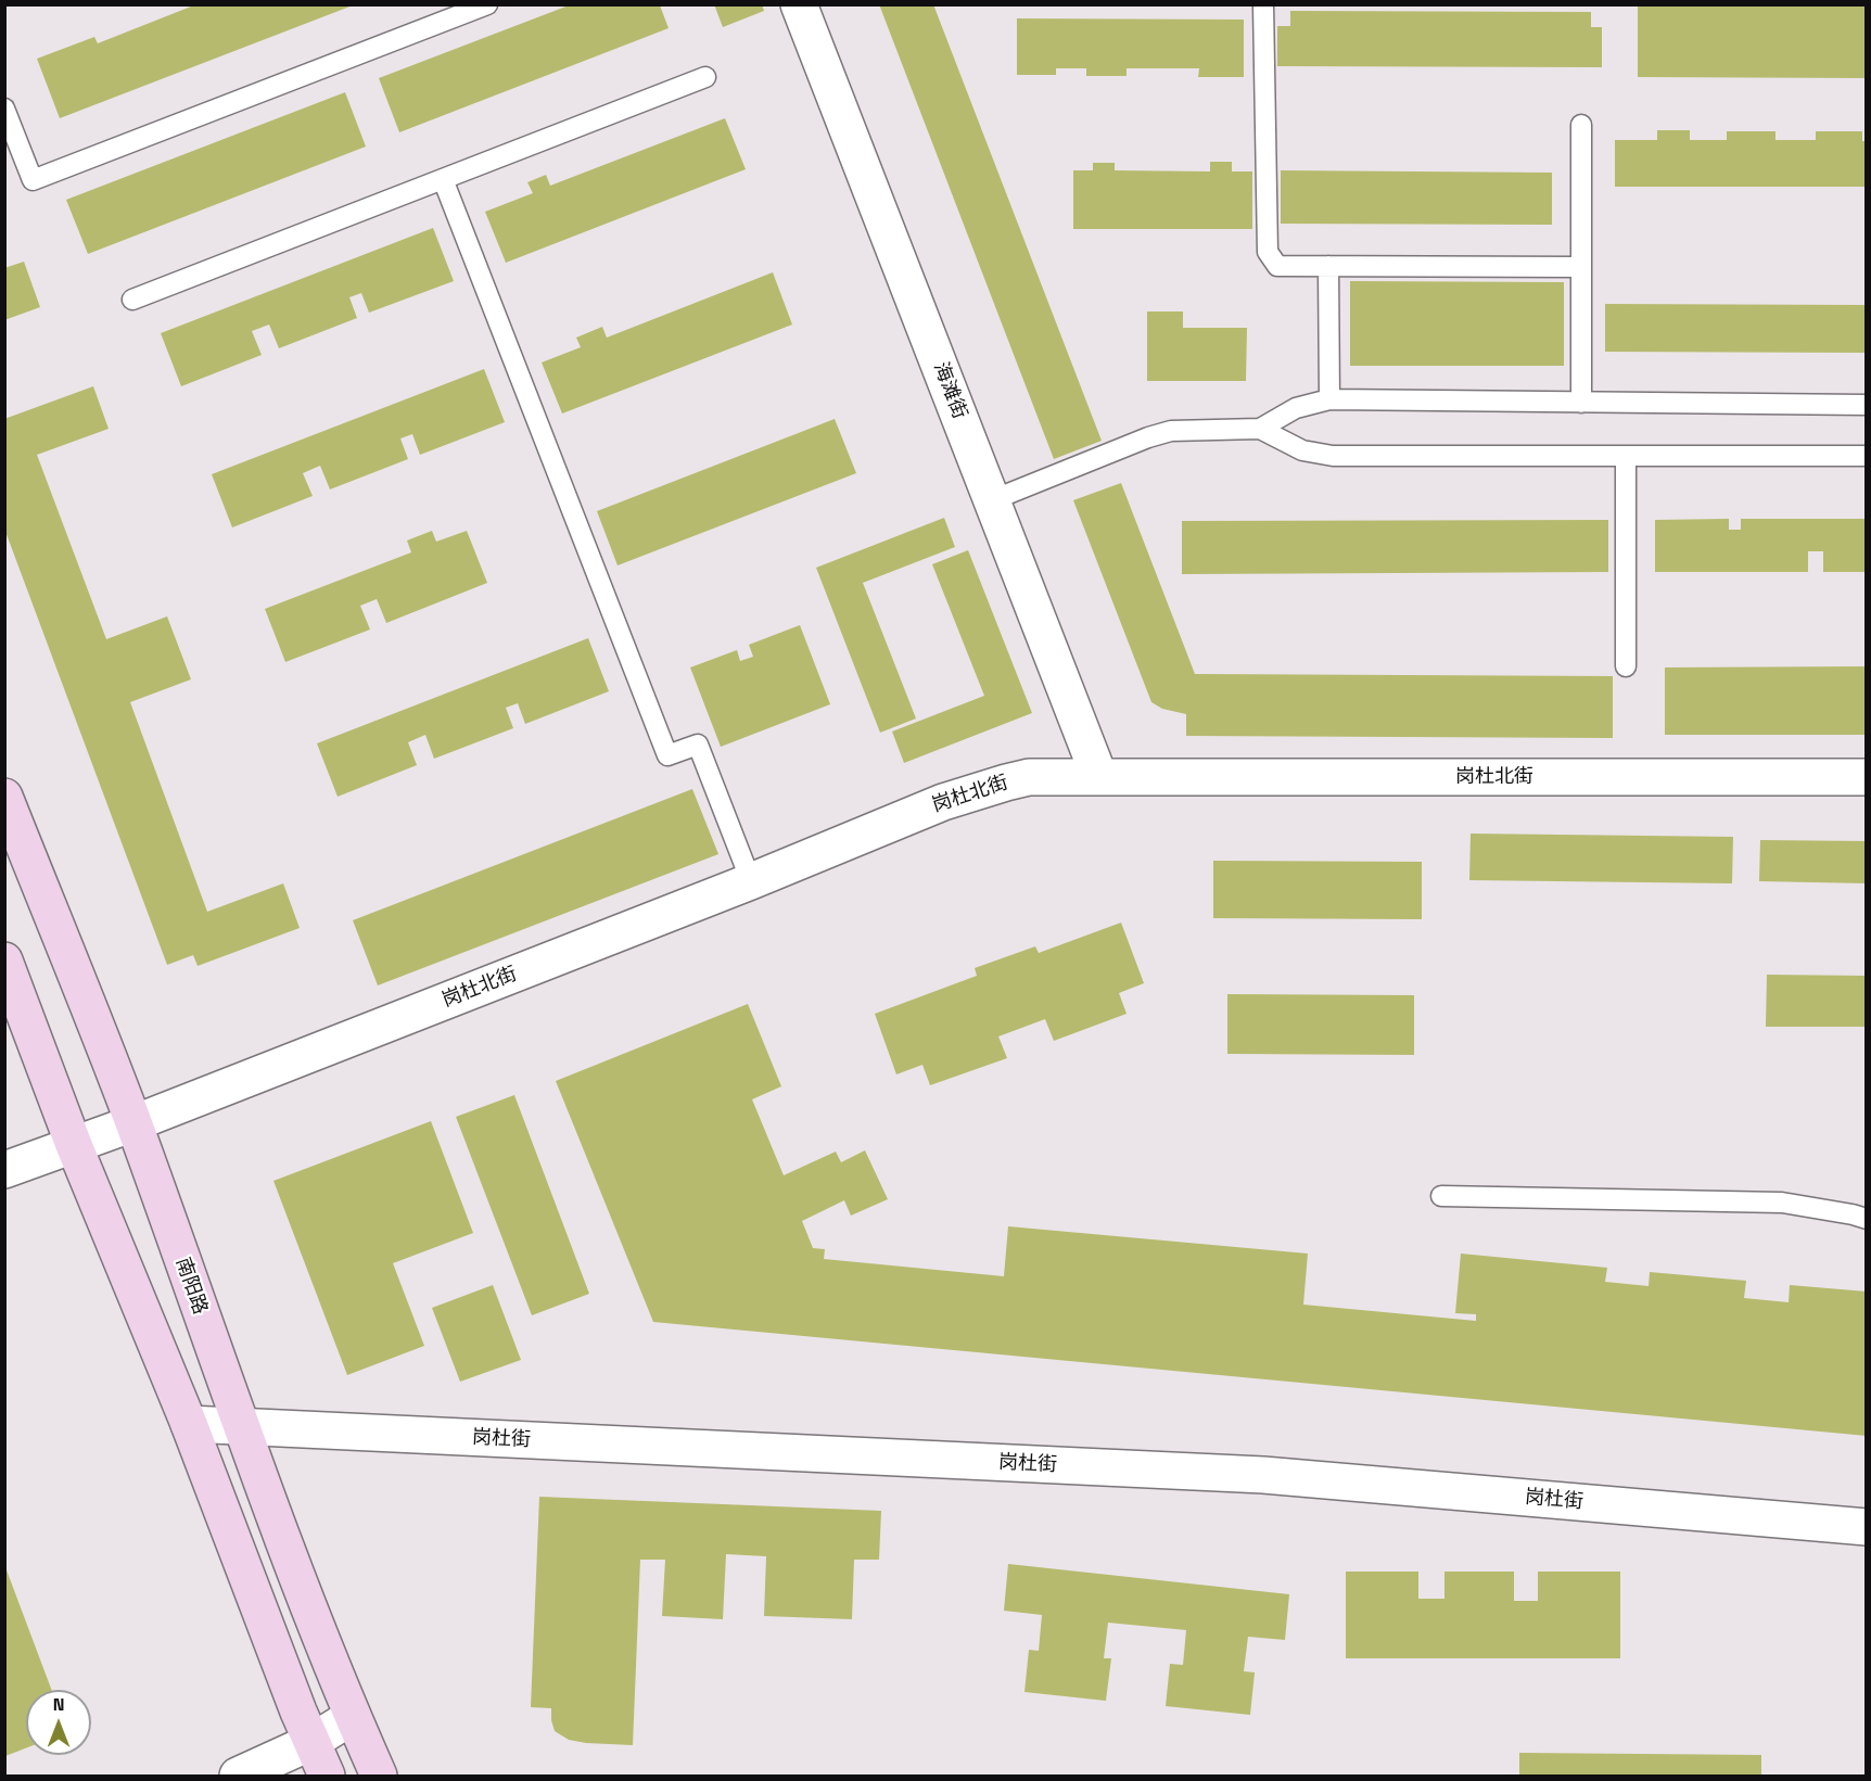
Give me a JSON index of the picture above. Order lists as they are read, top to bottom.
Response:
{
  "streets": {
    "main road": ["南阳路"],
    "street": ["海滩街", "岗杜北街", "岗杜街"]
  },
  "crossings": [
    ["海滩街", "岗杜北街"],
    ["岗杜北街", "南阳路"],
    ["南阳路", "岗杜街"]
  ],
  "north": "top"
}
